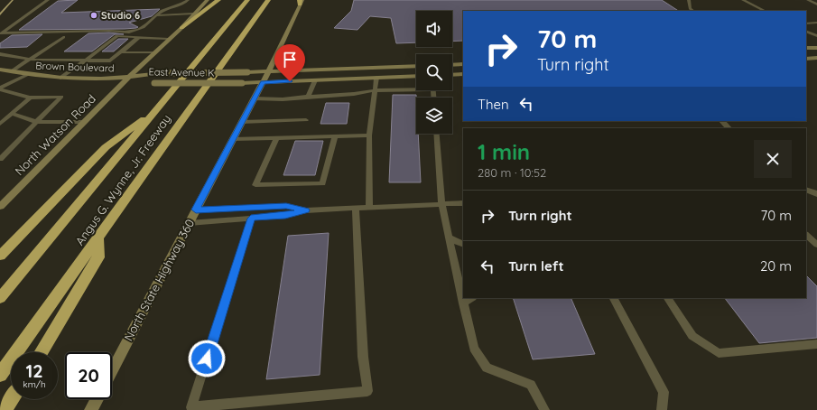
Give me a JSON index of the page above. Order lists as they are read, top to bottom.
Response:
{
  "streets": {
    "highway": ["Angus G. Wynne, Jr. Freeway"],
    "main road": [
      "Brown Boulevard",
      "East Avenue K",
      "North Watson Road",
      "North State Highway 360"
    ]
  },
  "crossings": [
    ["Brown Boulevard", "East Avenue K"],
    ["Brown Boulevard", "North Watson Road"],
    ["East Avenue K", "North Watson Road"],
    ["East Avenue K", "North State Highway 360"]
  ],
  "places": ["Studio 6"],
  "page": {
    "turn": ["70 m", "Turn right"],
    "then": "Then",
    "heading": ["1 min", "280 m · 10:52"],
    "list": [
      {
        "name": "Turn right",
        "value": "70 m"
      },
      {
        "name": "Turn left",
        "value": "20 m"
      }
    ],
    "speed": "12 km/h",
    "limit": "20"
  }
}
